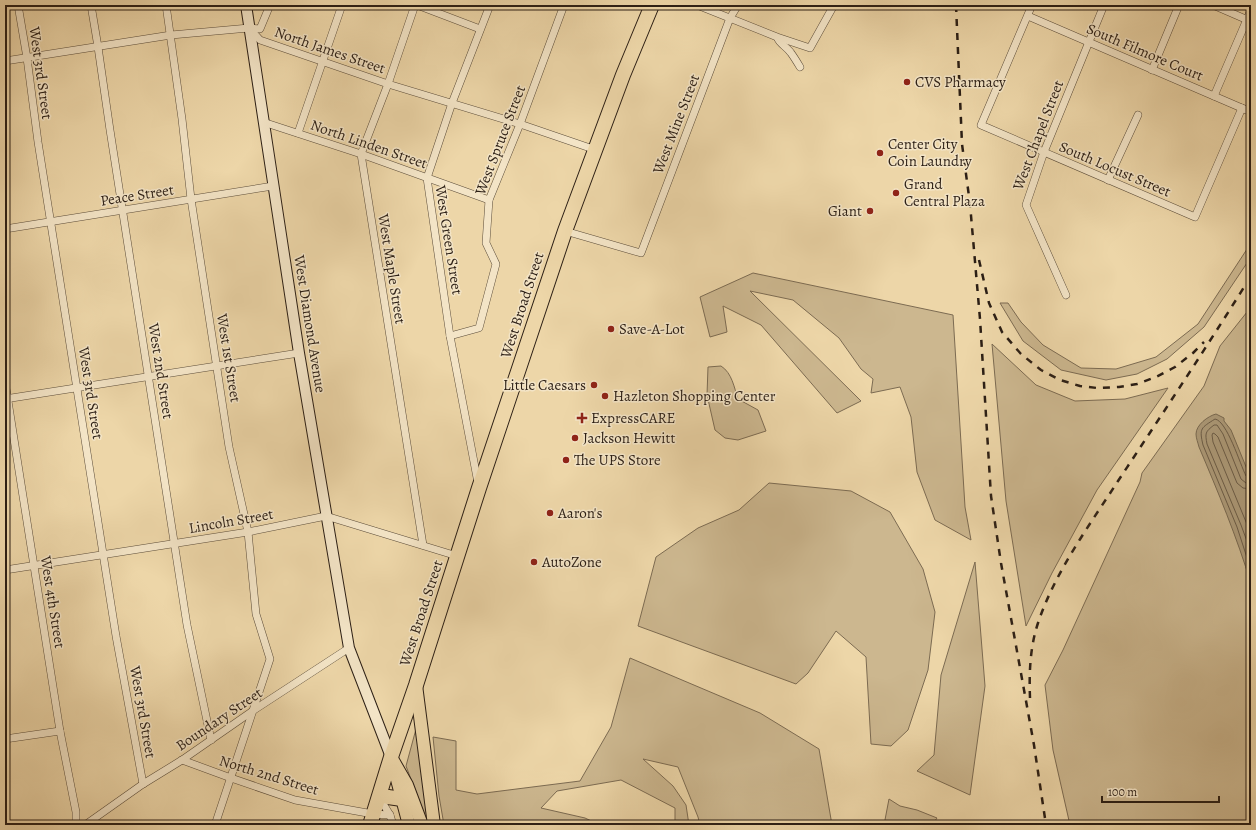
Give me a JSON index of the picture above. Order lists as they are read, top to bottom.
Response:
{
  "streets": {
    "highway": ["West Broad Street"],
    "street": [
      "North James Street",
      "South Filmore Court",
      "West 3rd Street",
      "West Mine Street",
      "West Chapel Street",
      "West Spruce Street",
      "North Linden Street",
      "South Locust Street",
      "Peace Street",
      "West Green Street",
      "West Maple Street",
      "West Diamond Avenue",
      "West 1st Street",
      "West 2nd Street",
      "Lincoln Street",
      "West 4th Street",
      "Boundary Street",
      "North 2nd Street"
    ]
  },
  "crossings": [
    ["North James Street", "West Spruce Street"],
    ["North James Street", "West Green Street"],
    ["North James Street", "West Broad Street"],
    ["North James Street", "West Diamond Avenue"],
    ["South Filmore Court", "West Chapel Street"],
    ["South Filmore Court", "South Locust Street"],
    ["West 3rd Street", "Peace Street"],
    ["West 3rd Street", "Lincoln Street"],
    ["West 3rd Street", "Boundary Street"],
    ["West Mine Street", "West Broad Street"],
    ["West Chapel Street", "South Locust Street"],
    ["West Spruce Street", "North Linden Street"],
    ["West Spruce Street", "West Green Street"],
    ["North Linden Street", "West Green Street"],
    ["North Linden Street", "West Maple Street"],
    ["North Linden Street", "West Diamond Avenue"],
    ["Peace Street", "West Diamond Avenue"],
    ["Peace Street", "West 1st Street"],
    ["Peace Street", "West 2nd Street"],
    ["West Green Street", "West Broad Street"],
    ["West Maple Street", "Lincoln Street"],
    ["West Broad Street", "West Diamond Avenue"],
    ["West Broad Street", "Lincoln Street"],
    ["West Broad Street", "North 2nd Street"],
    ["West Diamond Avenue", "Lincoln Street"],
    ["West Diamond Avenue", "Boundary Street"],
    ["West 1st Street", "Lincoln Street"],
    ["West 1st Street", "Boundary Street"],
    ["West 1st Street", "North 2nd Street"],
    ["West 2nd Street", "Lincoln Street"],
    ["West 2nd Street", "Boundary Street"],
    ["Lincoln Street", "West 4th Street"],
    ["Boundary Street", "North 2nd Street"]
  ],
  "places": {
    "other": [
      "CVS Pharmacy",
      "Center City Coin Laundry",
      "Grand Central Plaza",
      "Giant",
      "Save-A-Lot",
      "Little Caesars",
      "Hazleton Shopping Center",
      "Jackson Hewitt",
      "The UPS Store",
      "Aaron's",
      "AutoZone"
    ],
    "health": ["ExpressCARE"]
  },
  "scale_bar": "100 m"
}
